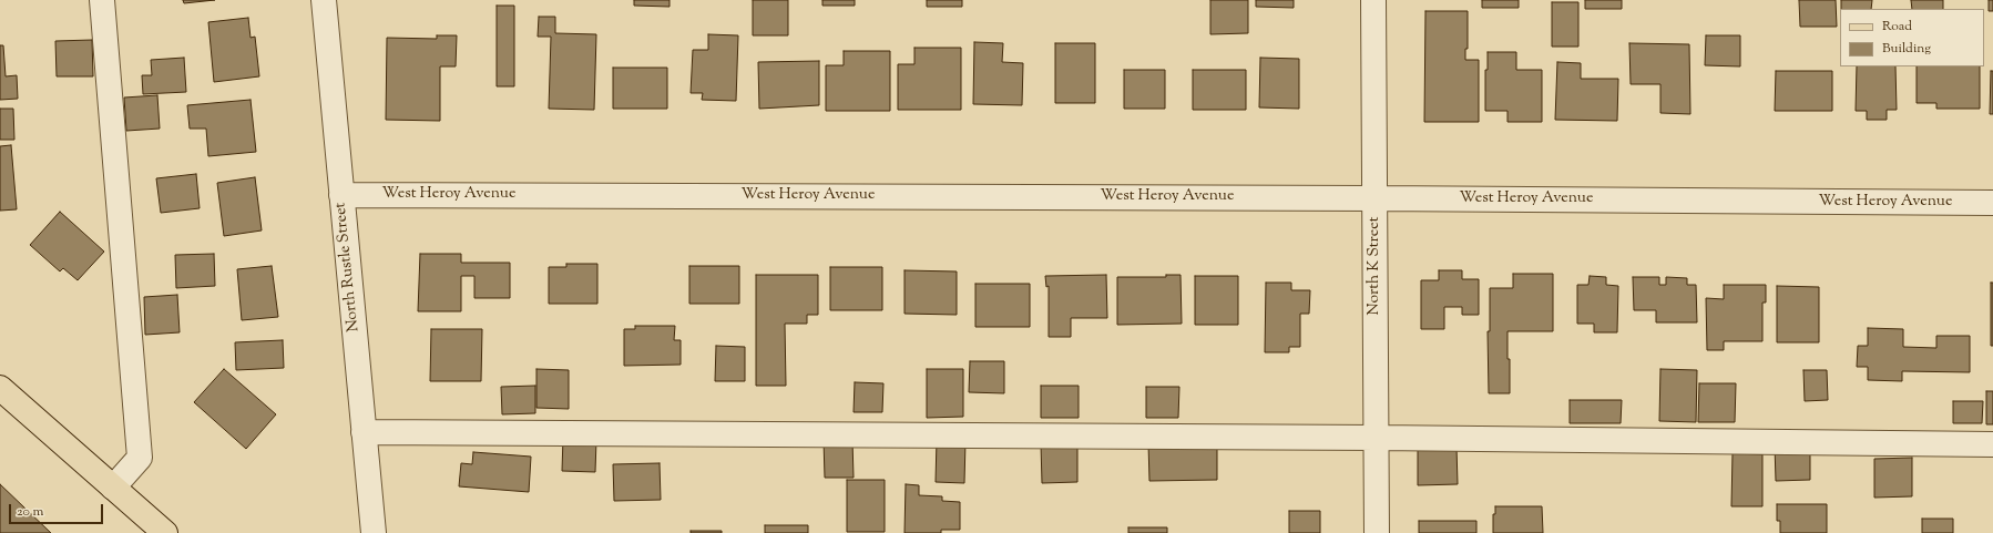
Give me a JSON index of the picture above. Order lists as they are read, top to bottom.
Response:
{
  "streets": {
    "street": ["West Heroy Avenue", "North K Street", "North Rustle Street"]
  },
  "crossings": [
    ["West Heroy Avenue", "North K Street"],
    ["West Heroy Avenue", "North Rustle Street"]
  ],
  "legend": ["Road", "Building"],
  "scale_bar": "20 m"
}
